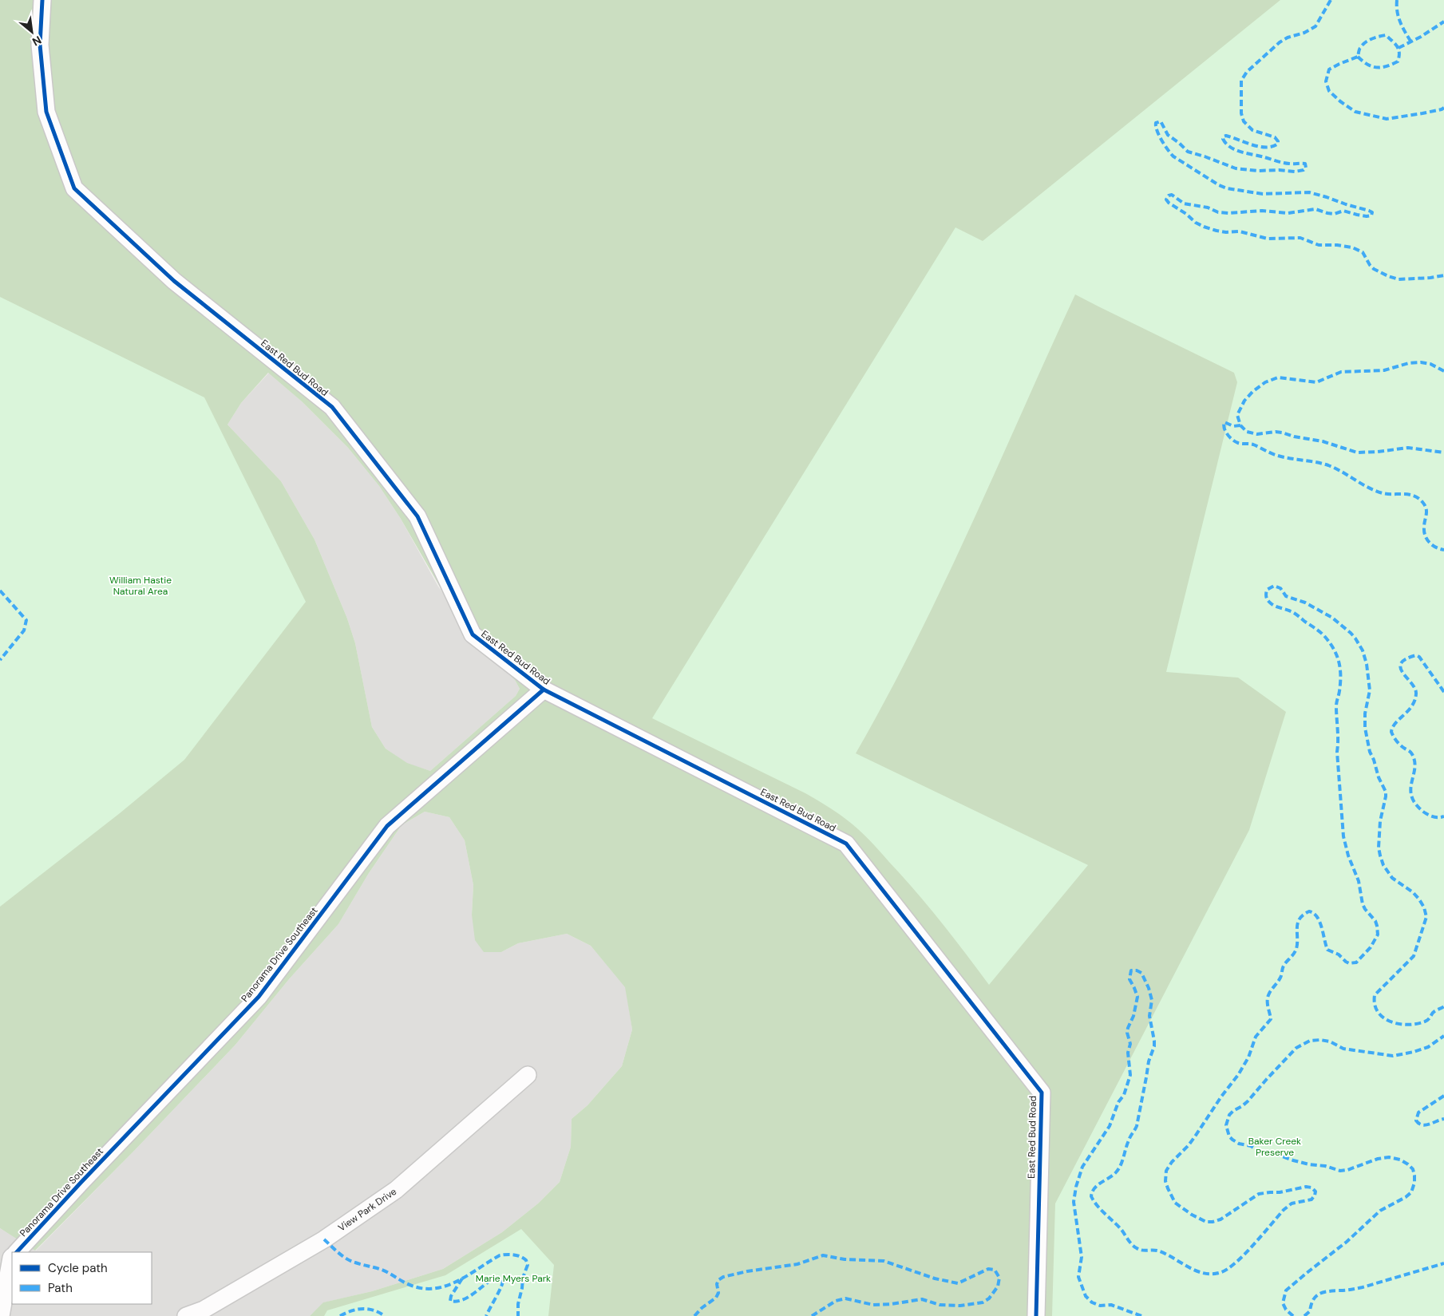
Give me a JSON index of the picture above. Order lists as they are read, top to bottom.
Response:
{
  "streets": {
    "street": ["East Red Bud Road", "Panorama Drive Southeast", "View Park Drive"]
  },
  "crossings": [
    ["East Red Bud Road", "Panorama Drive Southeast"]
  ],
  "parks": ["William Hastie Natural Area", "Baker Creek Preserve", "Marie Myers Park"],
  "legend": ["Cycle path", "Path"],
  "north": "bottom right"
}
